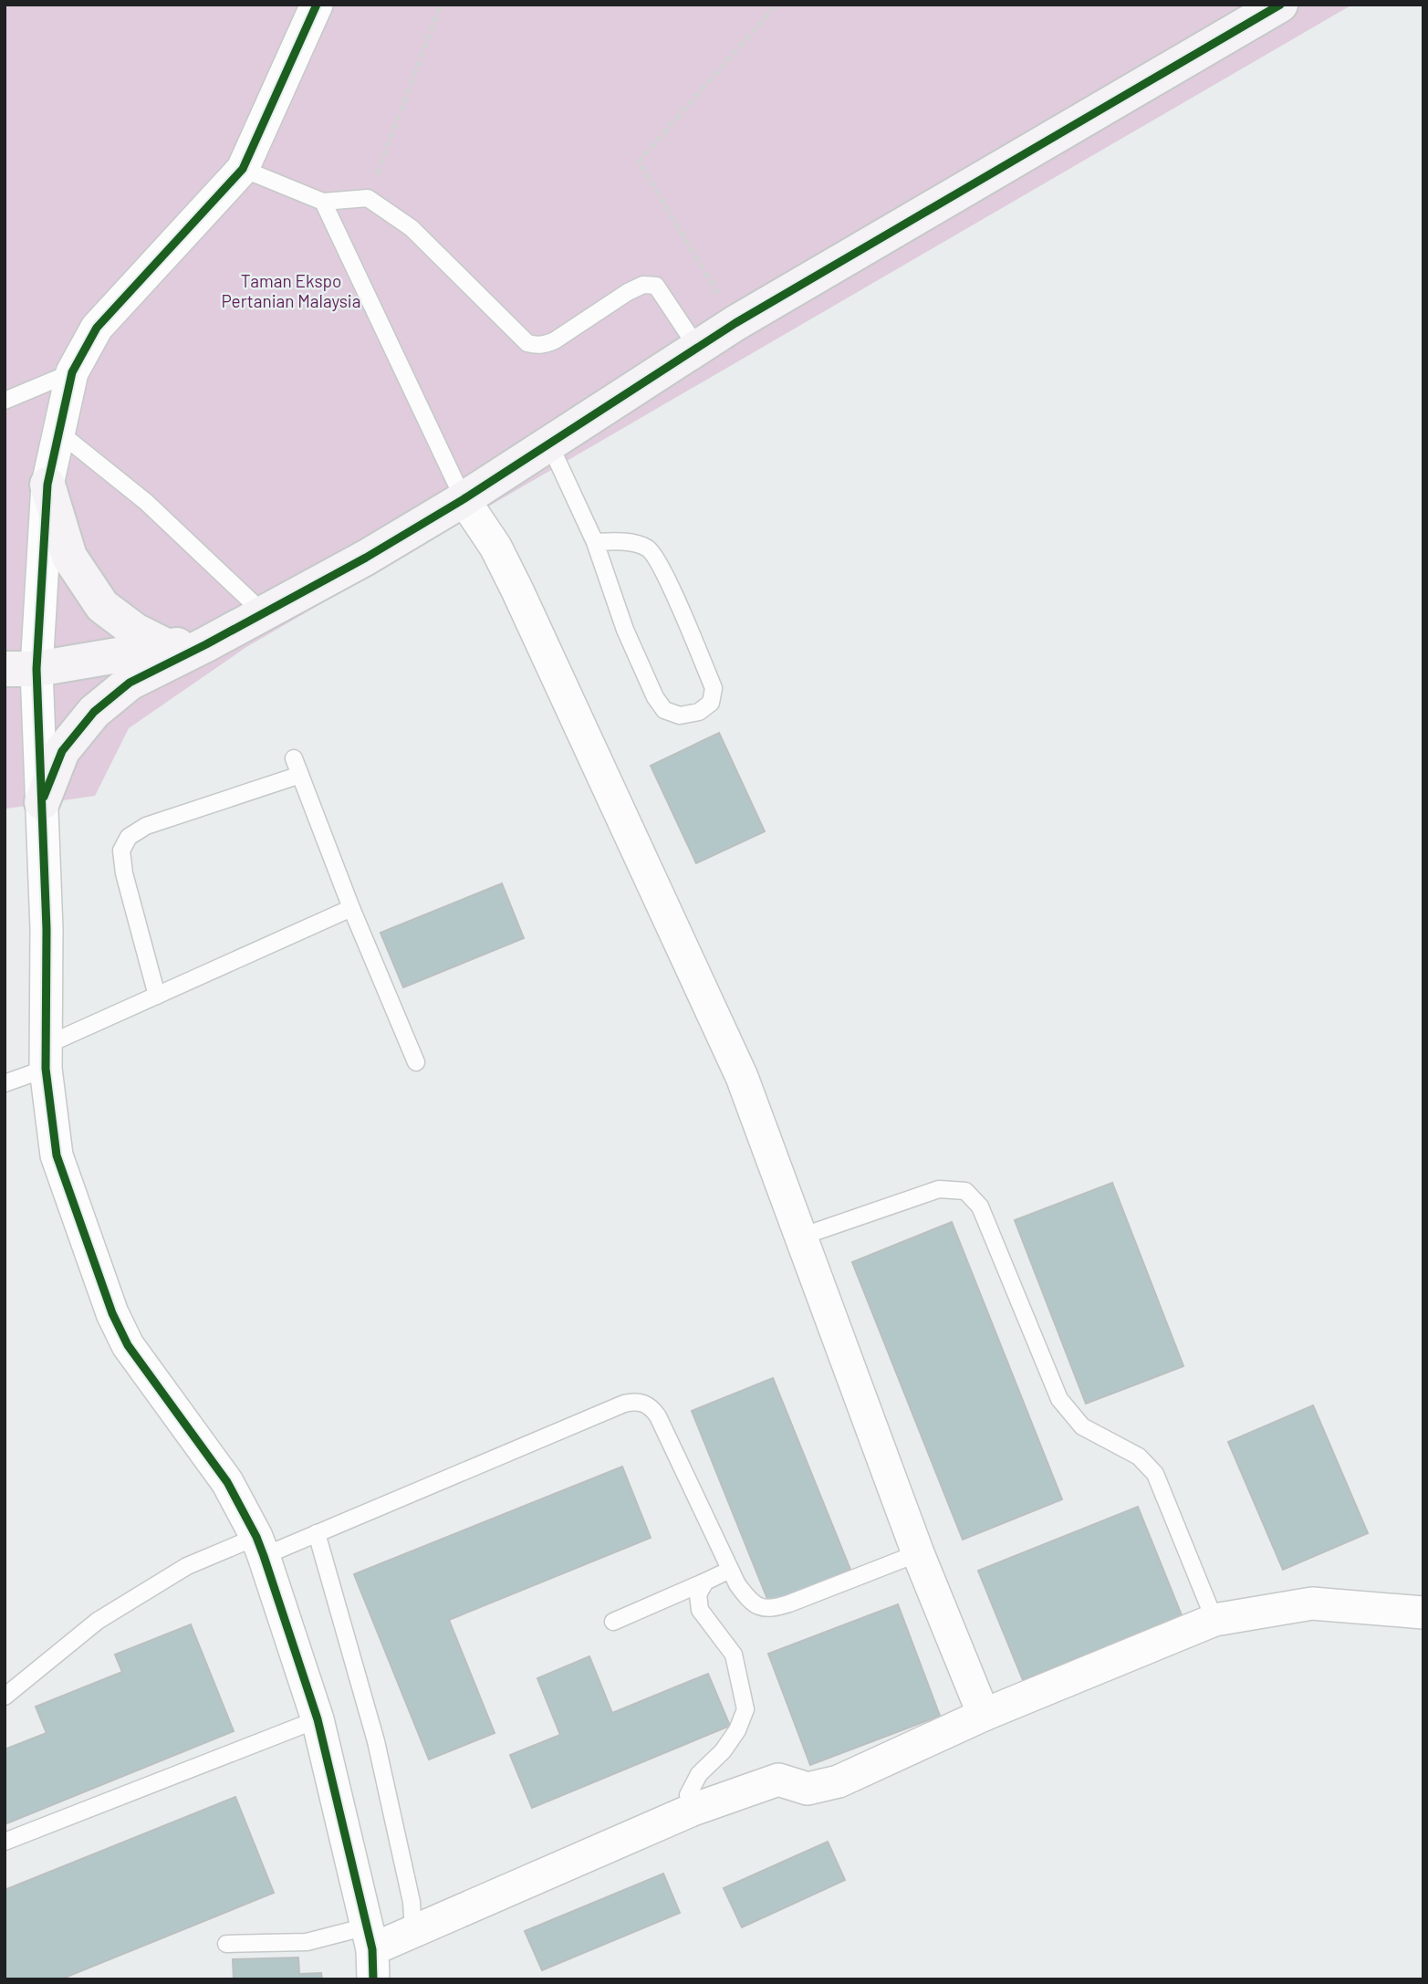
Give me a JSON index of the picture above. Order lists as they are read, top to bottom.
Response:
{
  "parks": ["Taman Ekspo Pertanian Malaysia"]
}
